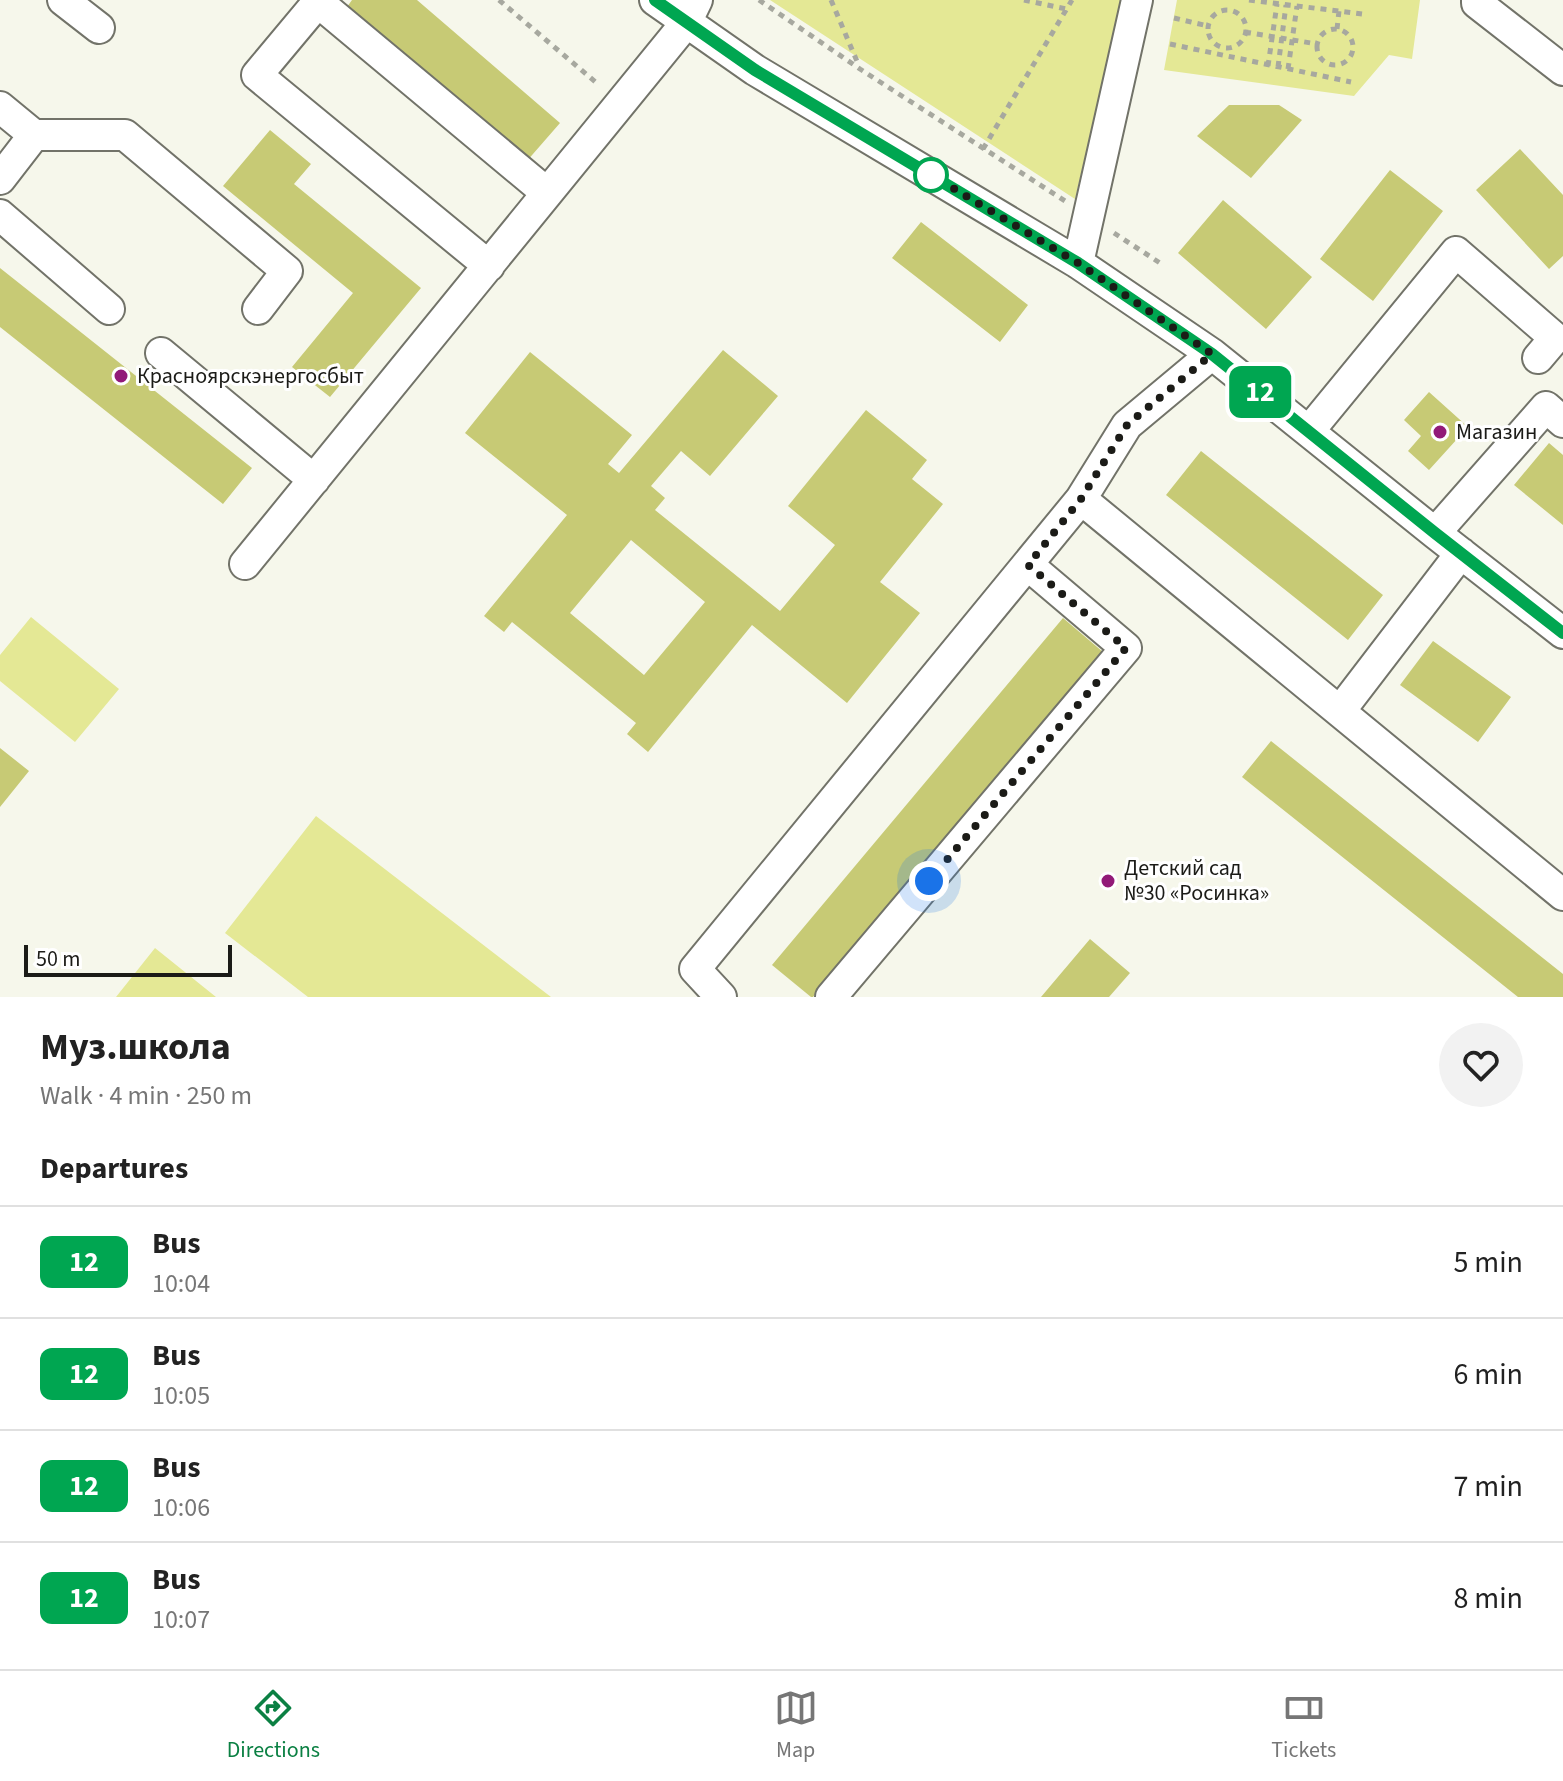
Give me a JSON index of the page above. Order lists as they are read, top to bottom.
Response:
{
  "places": ["Красноярскэнергосбыт", "Магазин", "Детский сад №30 «Росинка»"],
  "lines": ["bus line 12"],
  "scale_bar": "50 m",
  "page": {
    "on_map": "12",
    "scale": "50 m",
    "heading": [
      ["Муз.школа", "Walk · 4 min · 250 m"],
      "Departures"
    ],
    "list": [
      {
        "mark": "12",
        "name": "Bus",
        "note": "10:04",
        "value": "5 min"
      },
      {
        "mark": "12",
        "name": "Bus",
        "note": "10:05",
        "value": "6 min"
      },
      {
        "mark": "12",
        "name": "Bus",
        "note": "10:06",
        "value": "7 min"
      },
      {
        "mark": "12",
        "name": "Bus",
        "note": "10:07",
        "value": "8 min"
      }
    ],
    "tabs": ["Directions", "Map", "Tickets"]
  }
}
